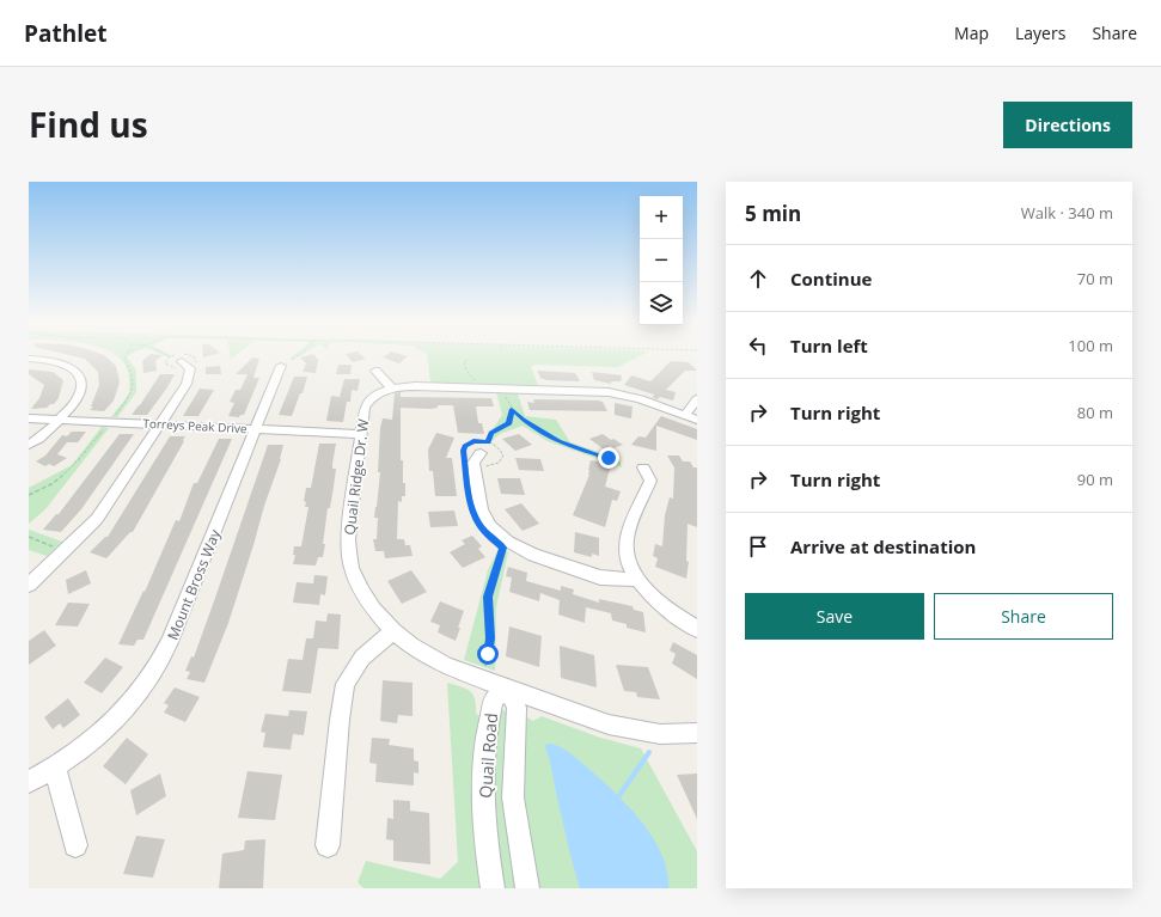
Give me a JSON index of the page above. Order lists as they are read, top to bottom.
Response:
{
  "streets": {
    "street": [
      "Torreys Peak Drive",
      "Quail Ridge Dr. W",
      "Mount Bross Way",
      "Quail Road"
    ]
  },
  "crossings": [
    ["Torreys Peak Drive", "Quail Ridge Dr. W"],
    ["Torreys Peak Drive", "Mount Bross Way"],
    ["Quail Ridge Dr. W", "Quail Road"]
  ],
  "page": {
    "header": "Pathlet",
    "nav": ["Map", "Layers", "Share"],
    "title": "Find us",
    "buttons": [
      "Directions",
      ["Save", "Share"]
    ],
    "heading": ["5 min", "Walk · 340 m"],
    "map_buttons": ["+", "−"],
    "list": [
      ["Continue", "70 m"],
      ["Turn left", "100 m"],
      ["Turn right", "80 m"],
      ["Turn right", "90 m"],
      "Arrive at destination"
    ]
  }
}
